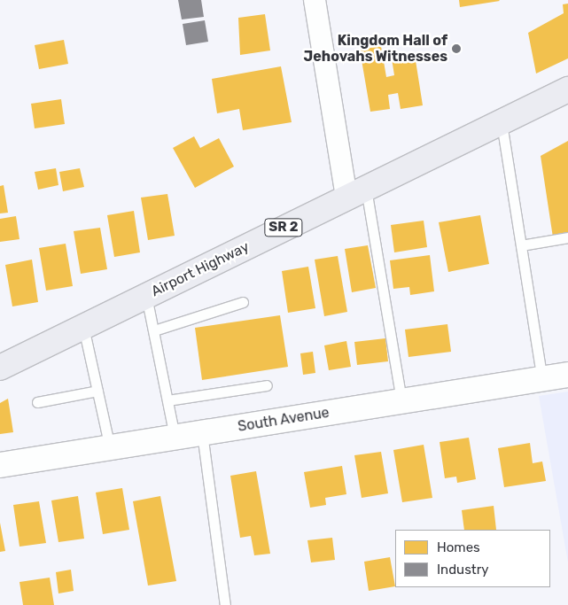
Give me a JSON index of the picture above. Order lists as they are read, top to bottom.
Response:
{
  "streets": {
    "main road": ["SR 2", "Airport Highway"],
    "street": ["South Avenue"]
  },
  "places": ["Kingdom Hall of Jehovahs Witnesses"],
  "legend": ["Homes", "Industry"]
}
